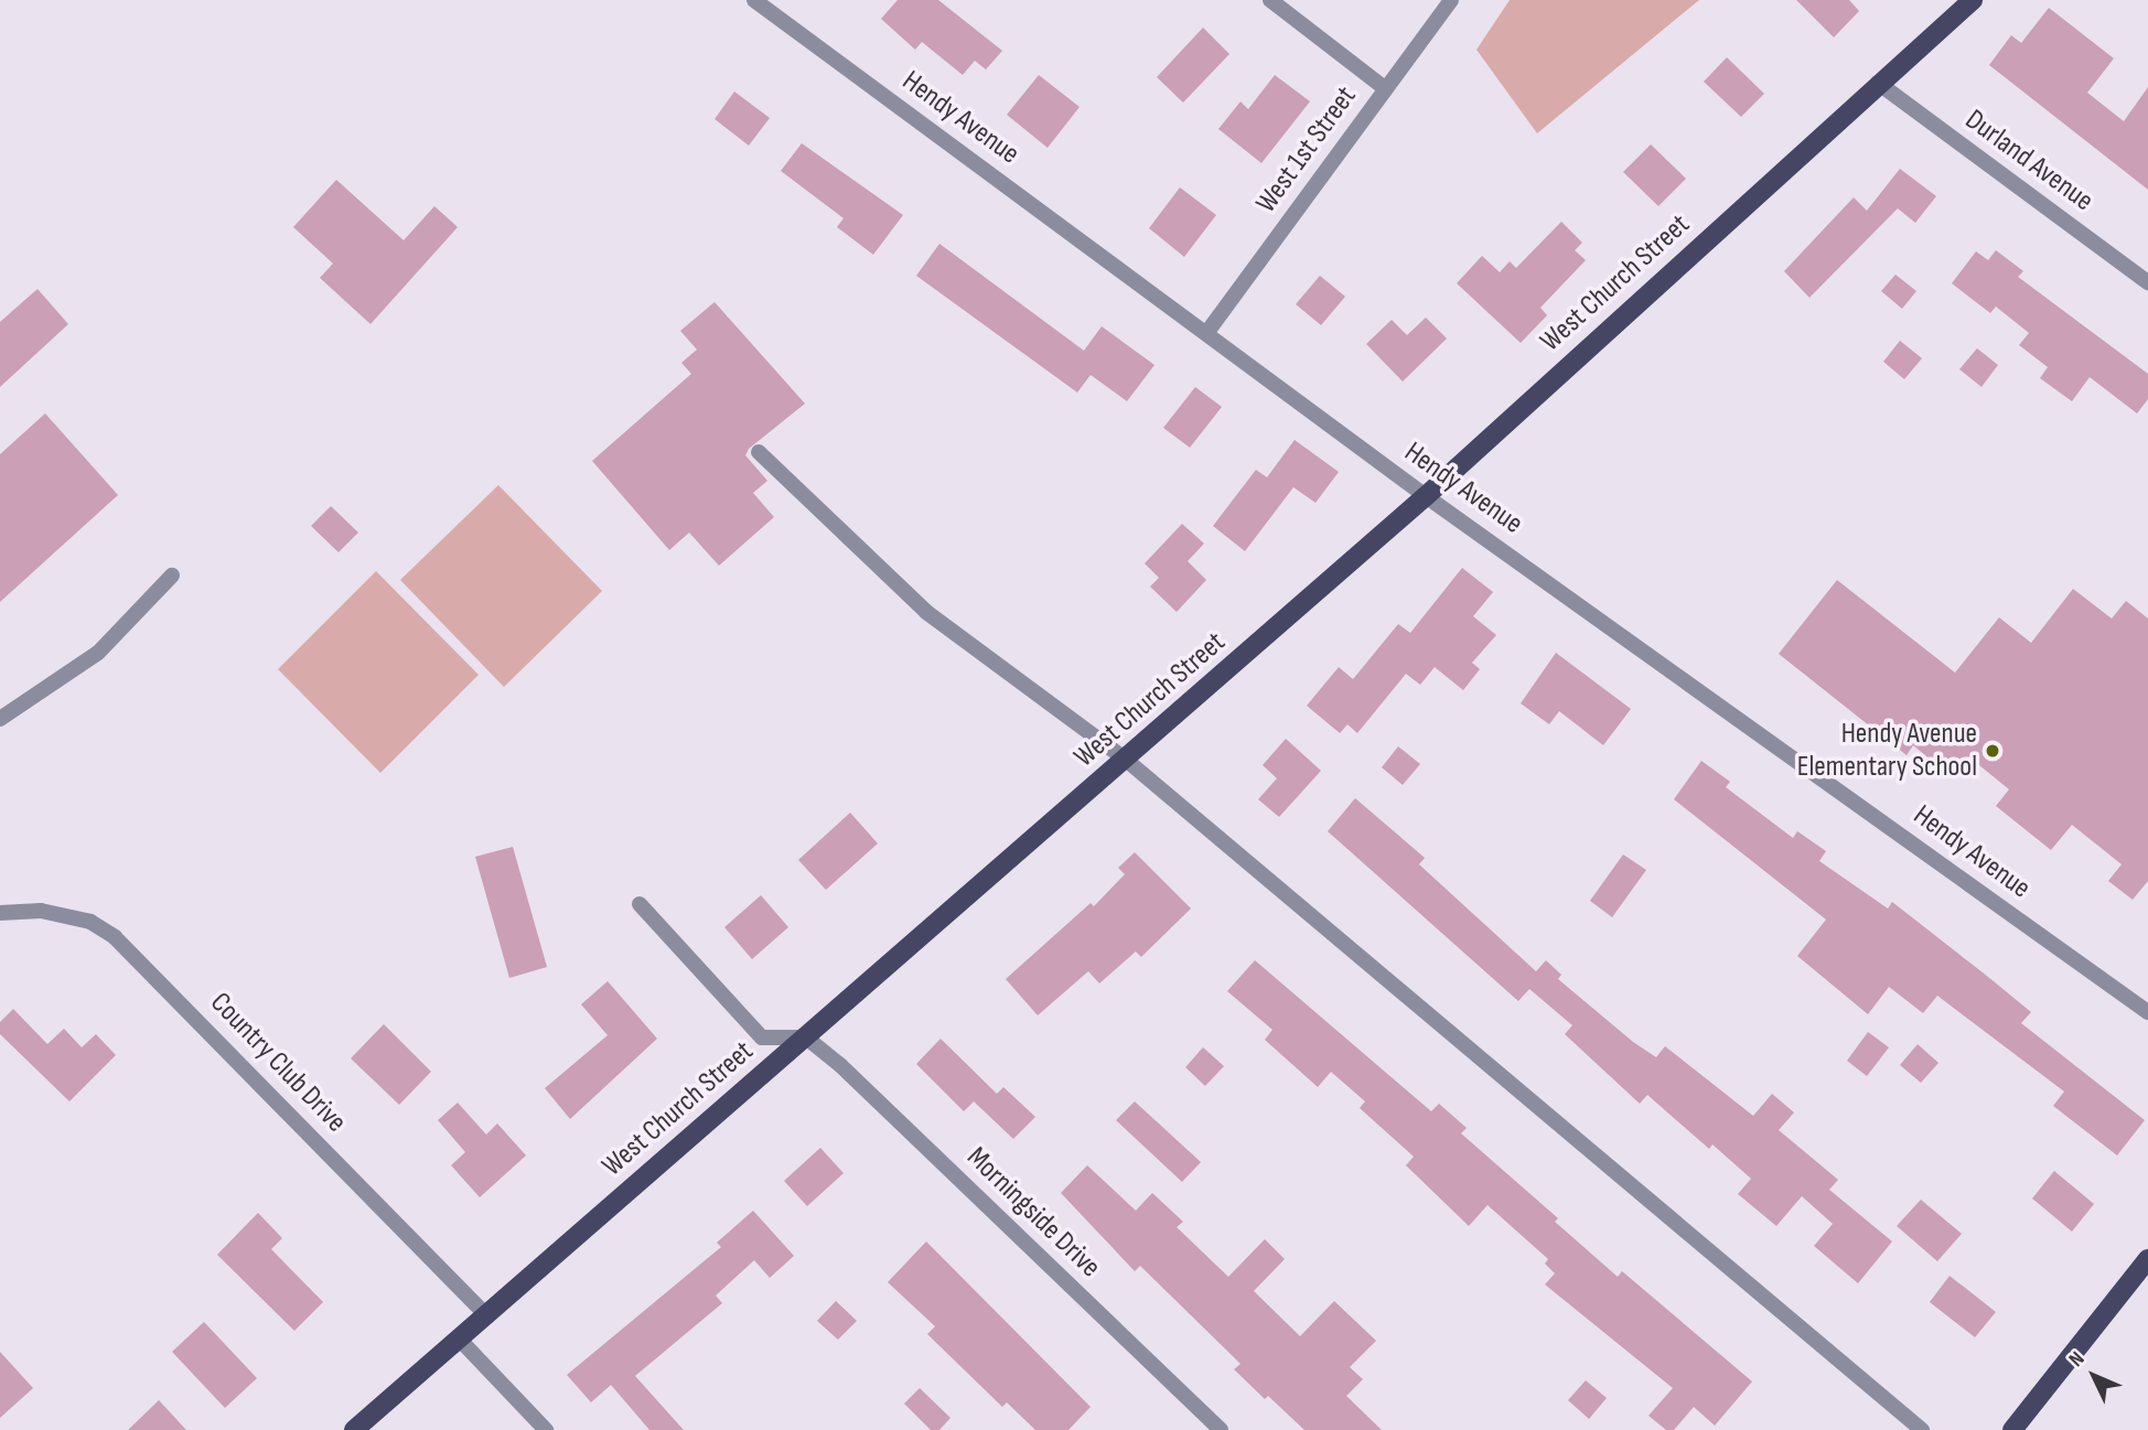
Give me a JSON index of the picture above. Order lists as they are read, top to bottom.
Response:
{
  "streets": {
    "main road": ["West Church Street"],
    "street": [
      "Hendy Avenue",
      "West 1st Street",
      "Durland Avenue",
      "Country Club Drive",
      "Morningside Drive"
    ]
  },
  "crossings": [
    ["Hendy Avenue", "West 1st Street"],
    ["Hendy Avenue", "West Church Street"],
    ["Durland Avenue", "West Church Street"],
    ["West Church Street", "Country Club Drive"],
    ["West Church Street", "Morningside Drive"]
  ],
  "places": ["Hendy Avenue Elementary School"],
  "north": "top left"
}
